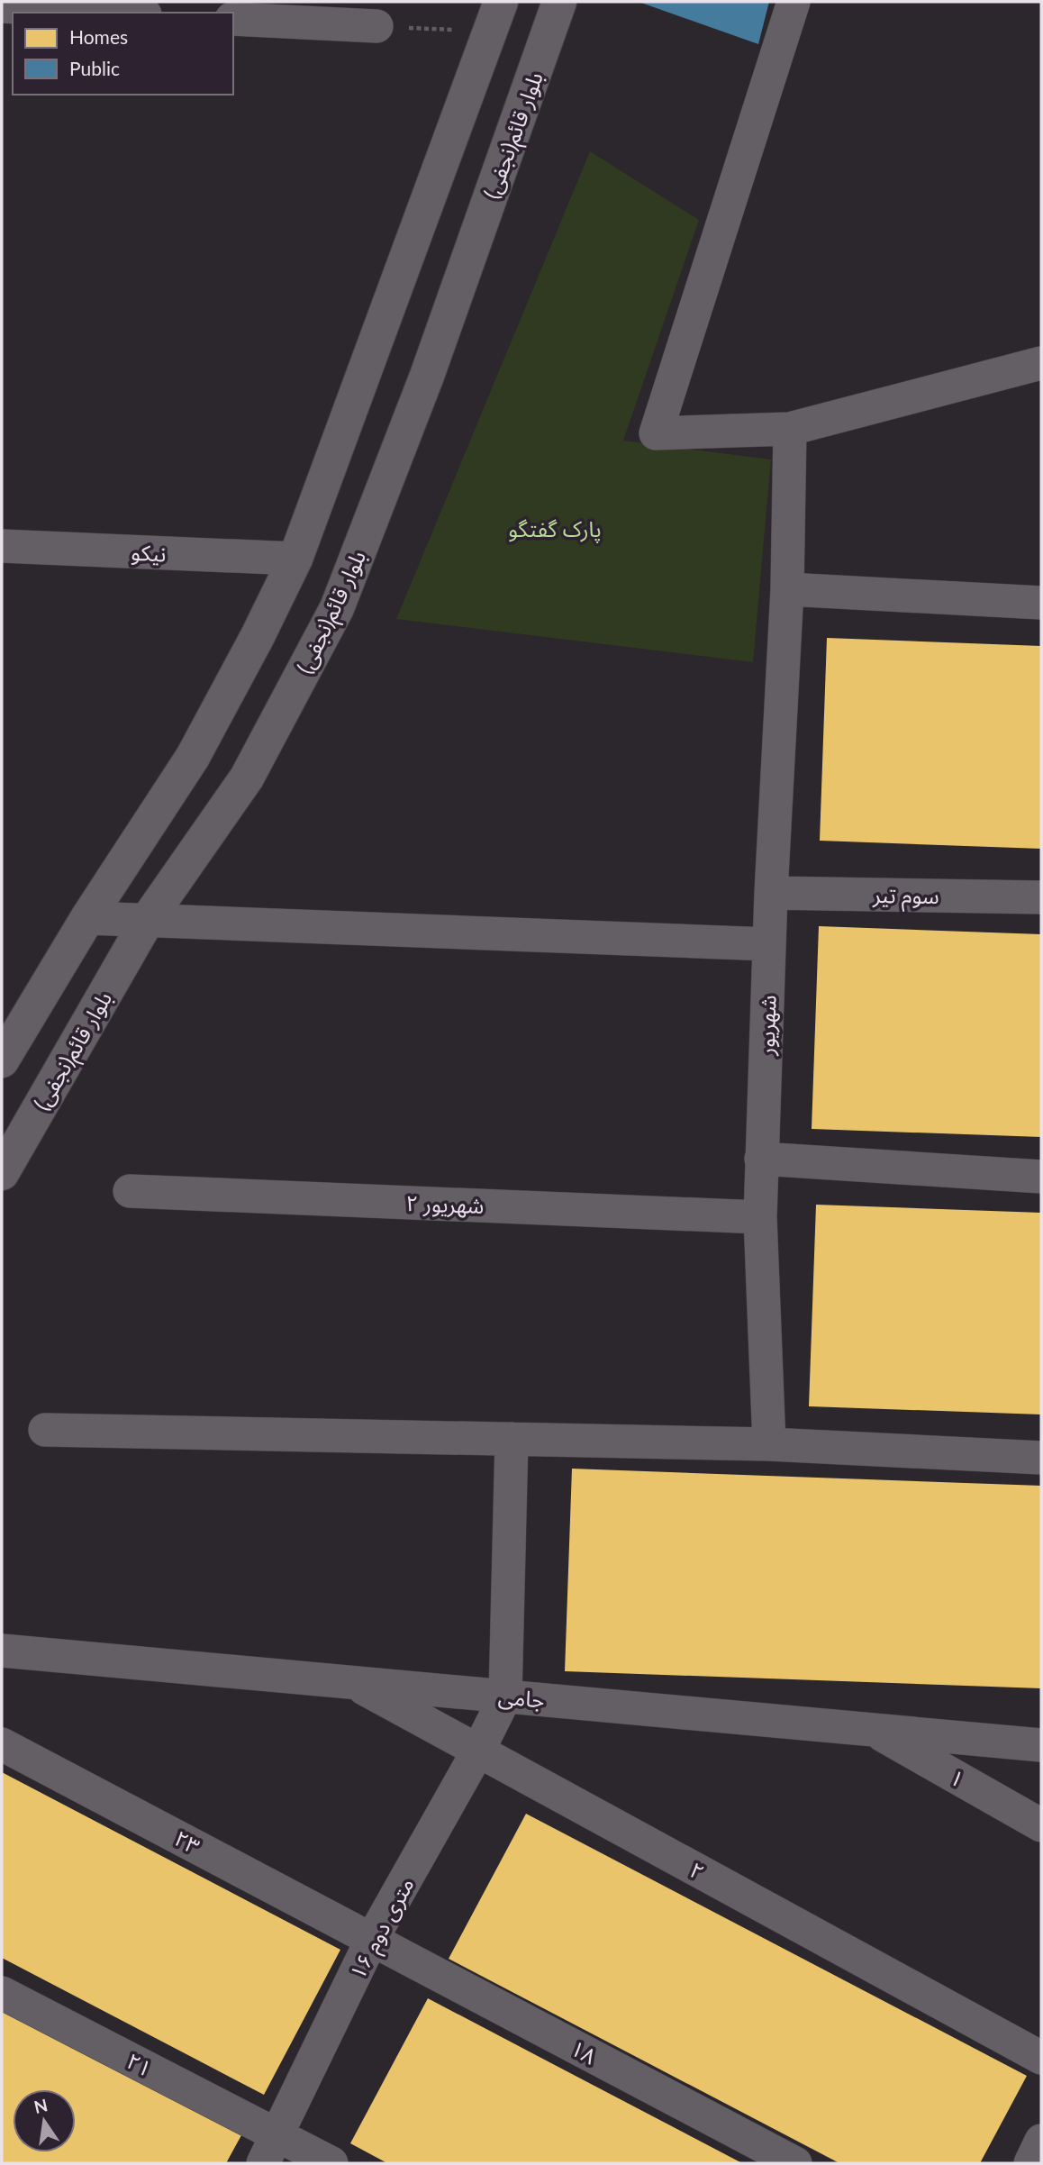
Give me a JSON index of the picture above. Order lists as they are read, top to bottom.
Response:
{
  "streets": {
    "street": [
      "بلوار قائم(نجفی)",
      "نیکو",
      "سوم تیر",
      "شهریور",
      "شهریور ۲",
      "جامی",
      "۱",
      "۲۳",
      "۲",
      "۱۶ متری دوم",
      "۱۸",
      "۲۱"
    ]
  },
  "crossings": [
    ["سوم تیر", "شهریور"],
    ["شهریور", "شهریور ۲"],
    ["جامی", "۱"],
    ["جامی", "۲"],
    ["جامی", "۱۶ متری دوم"],
    ["۲۳", "۱۶ متری دوم"],
    ["۲۳", "۱۸"],
    ["۲", "۱۶ متری دوم"],
    ["۱۶ متری دوم", "۱۸"],
    ["۱۶ متری دوم", "۲۱"]
  ],
  "parks": ["پارک گفتگو"],
  "legend": ["Homes", "Public"],
  "north": "top"
}
